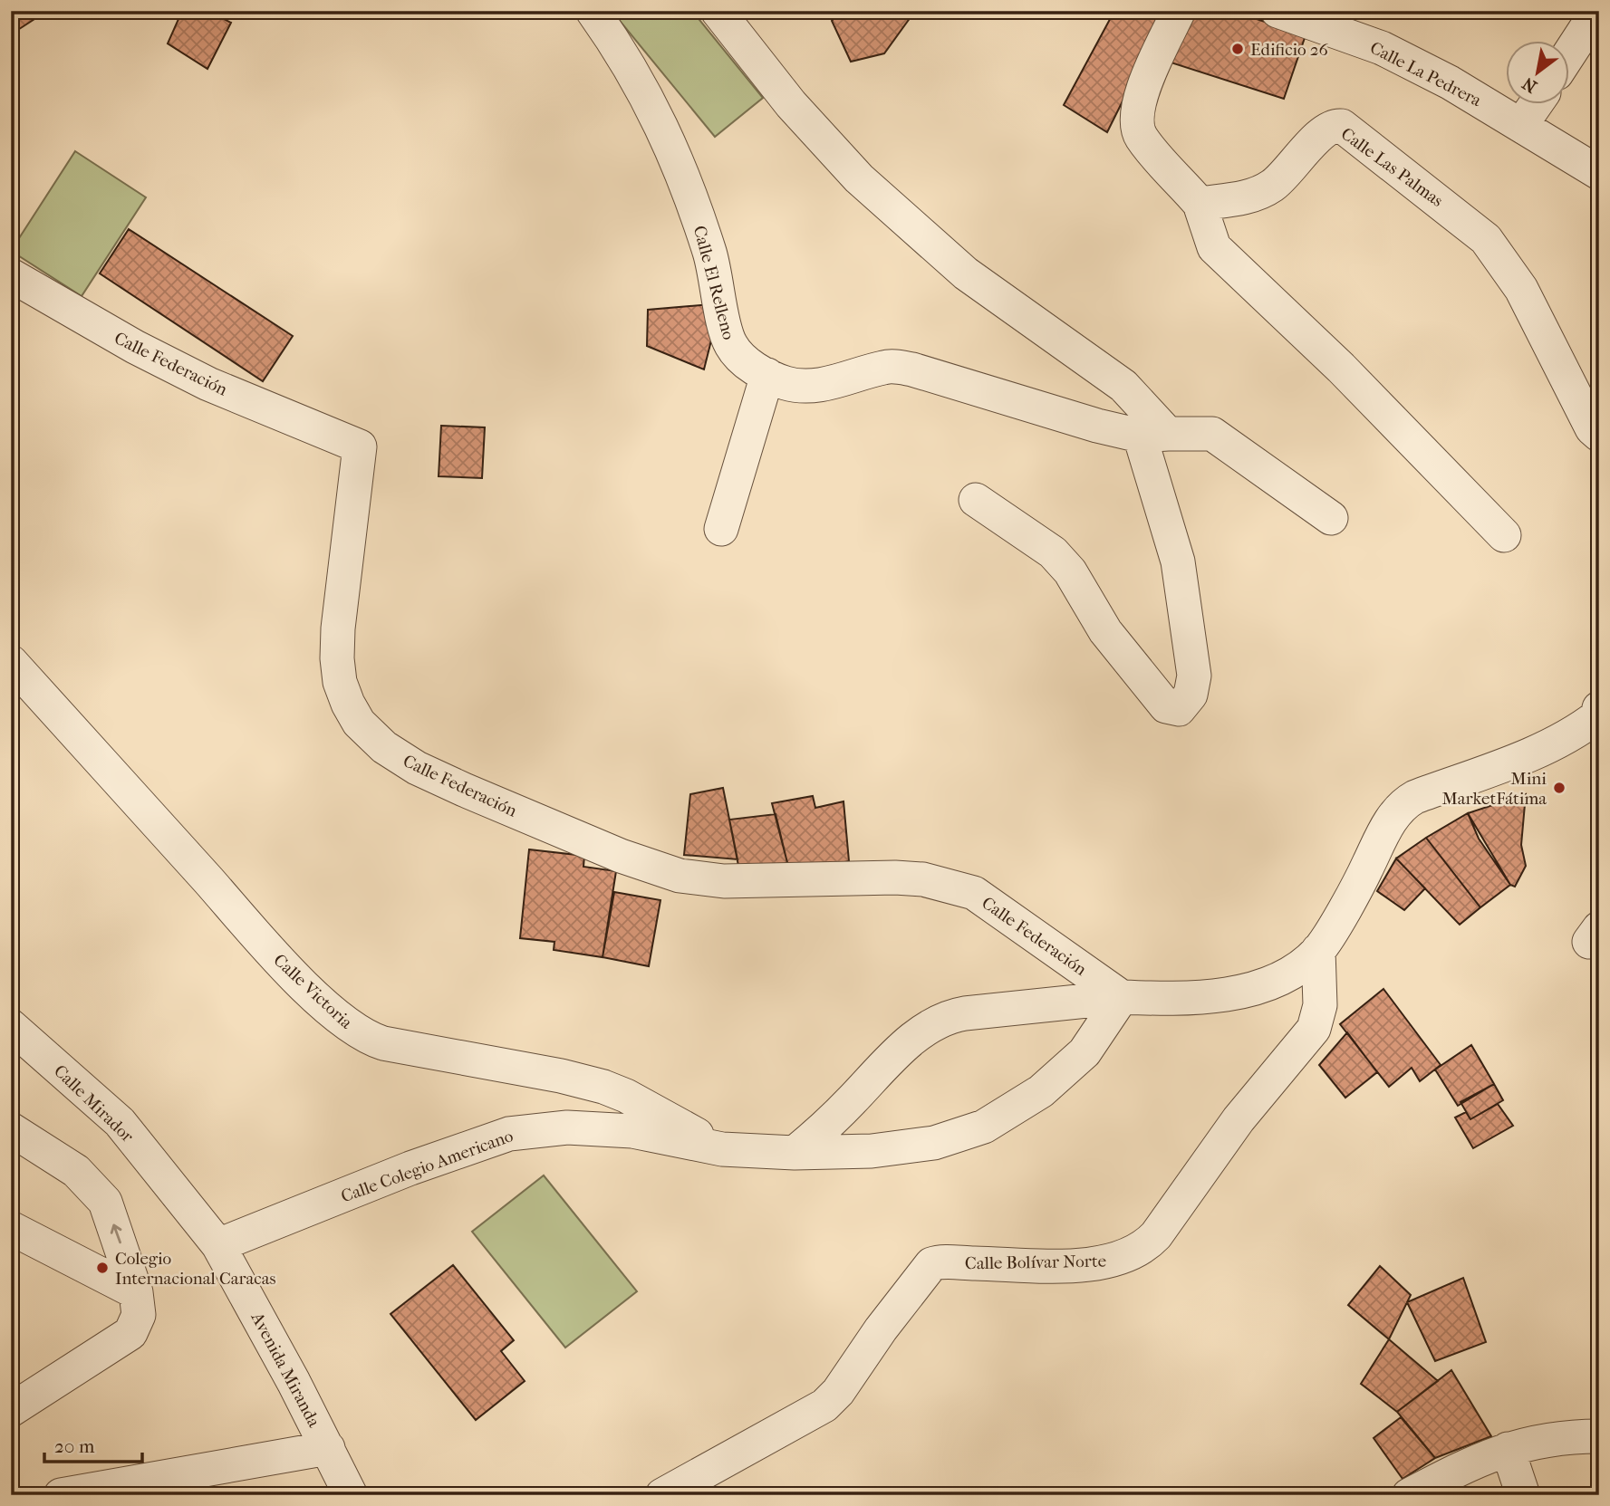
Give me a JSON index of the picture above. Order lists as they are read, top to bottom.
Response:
{
  "streets": {
    "street": [
      "Calle La Pedrera",
      "Calle Las Palmas",
      "Calle El Relleno",
      "Calle Federación",
      "Calle Victoria",
      "Calle Mirador",
      "Calle Colegio Americano",
      "Calle Bolívar Norte",
      "Avenida Miranda"
    ]
  },
  "crossings": [
    ["Calle Federación", "Calle Colegio Americano"],
    ["Calle Victoria", "Calle Colegio Americano"],
    ["Calle Mirador", "Calle Colegio Americano"],
    ["Calle Mirador", "Avenida Miranda"],
    ["Calle Colegio Americano", "Avenida Miranda"]
  ],
  "places": ["Edificio 26", "Mini MarketFátima", "Colegio Internacional Caracas"],
  "scale_bar": "20 m",
  "north": "bottom left"
}
